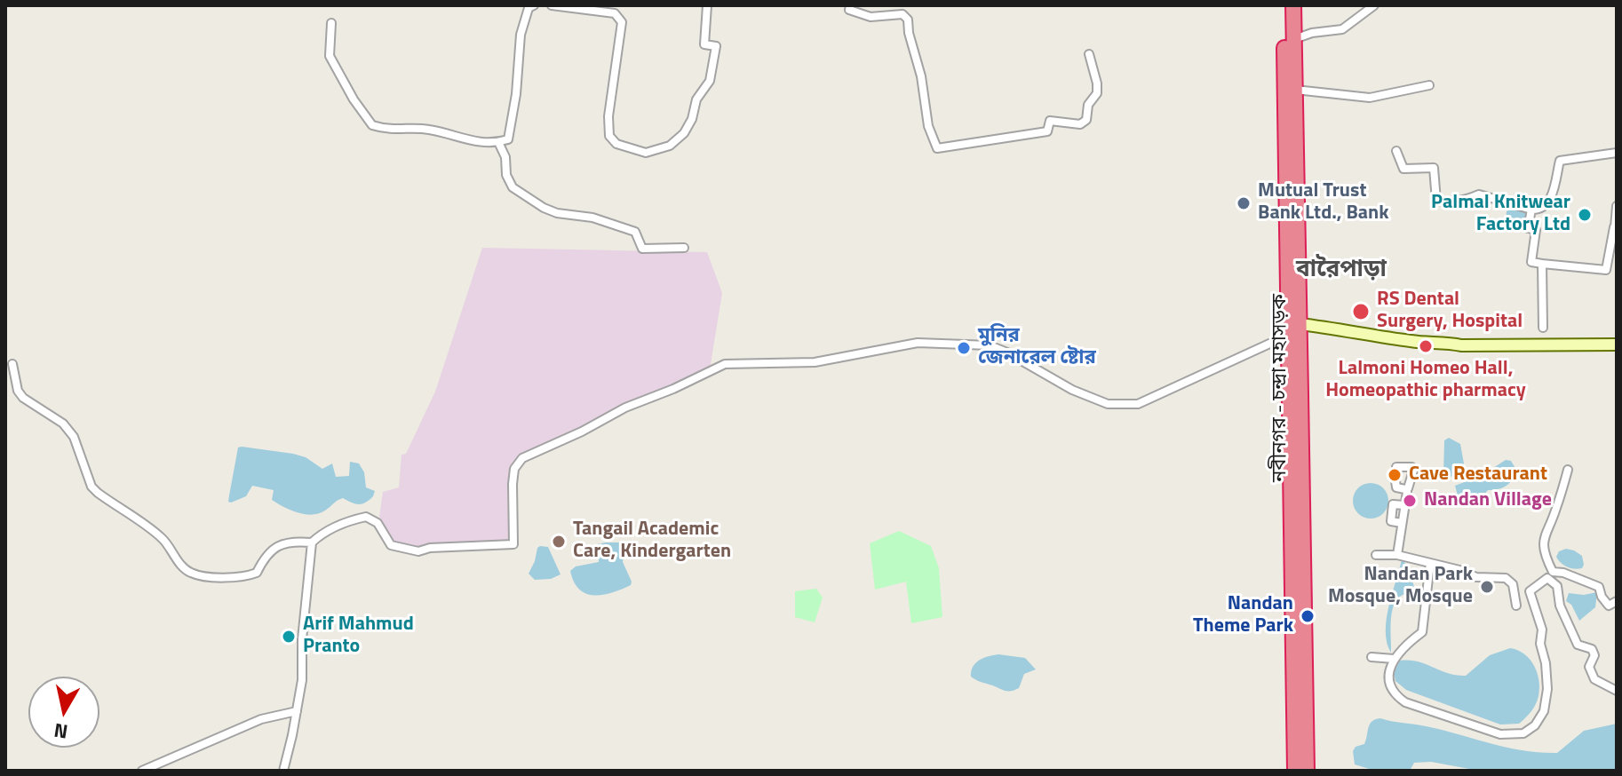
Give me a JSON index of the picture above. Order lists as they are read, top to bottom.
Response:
{
  "streets": {
    "highway": ["নবীনগর - চন্দ্রা মহাসড়ক"]
  },
  "districts": ["বারৈপাড়া"],
  "places": [
    "Mutual Trust Bank Ltd., Bank",
    "Palmal Knitwear Factory Ltd",
    "RS Dental Surgery, Hospital",
    "Lalmoni Homeo Hall, Homeopathic pharmacy",
    "মুনির জেনারেল ষ্টোর",
    "Cave Restaurant",
    "Nandan Village",
    "Tangail Academic Care, Kindergarten",
    "Nandan Park Mosque, Mosque",
    "Nandan Theme Park",
    "Arif Mahmud Pranto"
  ],
  "north": "bottom"
}
